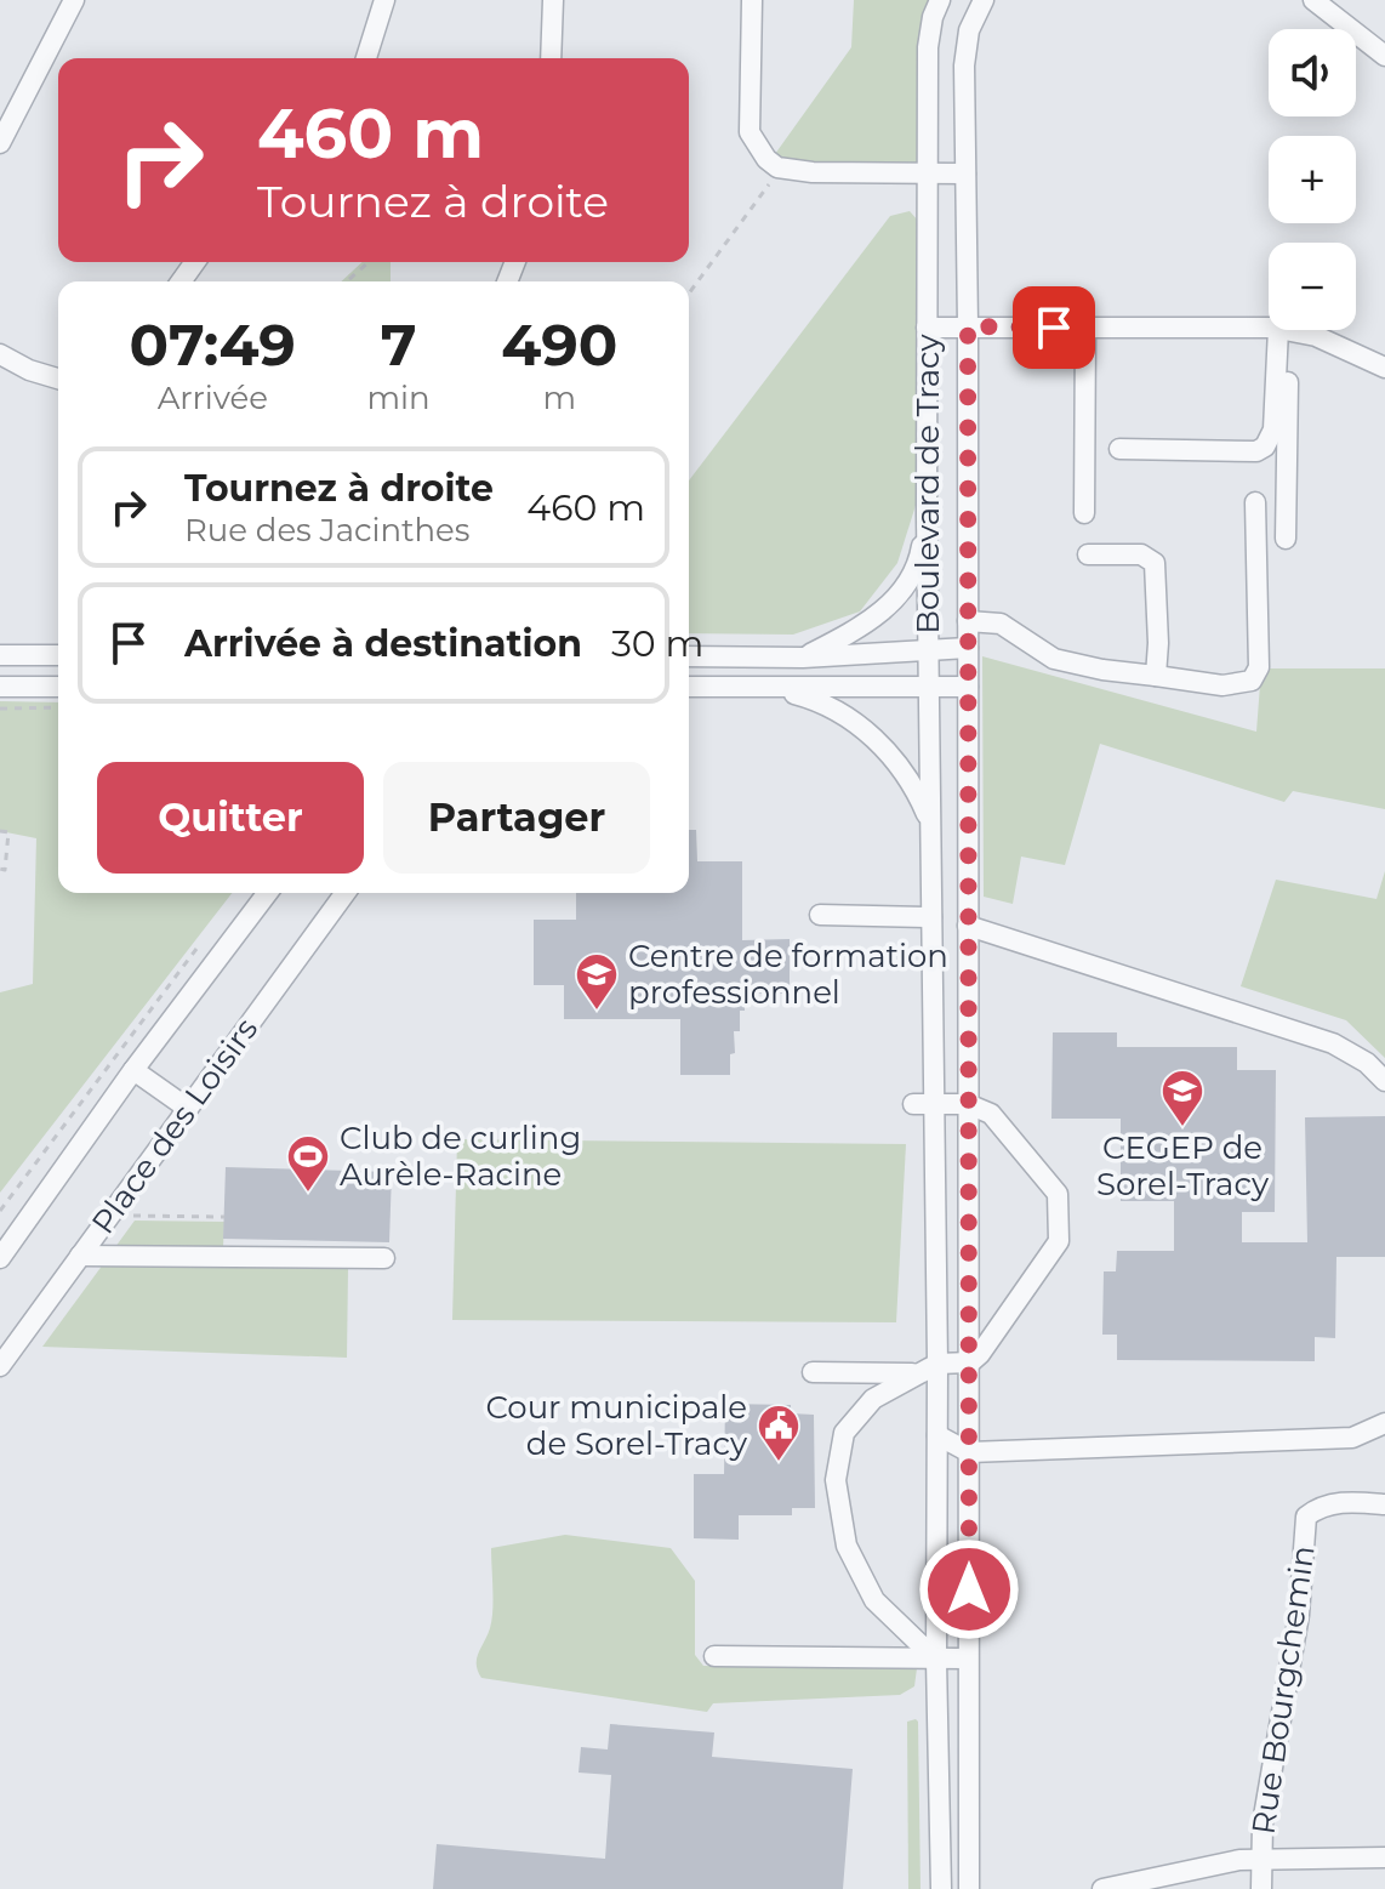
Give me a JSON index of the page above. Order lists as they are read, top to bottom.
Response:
{
  "streets": {
    "street": ["Boulevard de Tracy", "Place des Loisirs", "Rue Bourgchemin"]
  },
  "places": {
    "school or university": ["Centre de formation professionnel", "CEGEP de Sorel-Tracy"],
    "sports": ["Club de curling Aurèle-Racine"],
    "public building": ["Cour municipale de Sorel-Tracy"]
  },
  "page": {
    "map_buttons": ["+", "−"],
    "turn": ["460 m", "Tournez à droite"],
    "eta": [
      "07:49",
      "Arrivée",
      "7",
      "min",
      "490",
      "m"
    ],
    "list": [
      {
        "name": "Tournez à droite",
        "note": "Rue des Jacinthes",
        "value": "460 m"
      },
      {
        "name": "Arrivée à destination",
        "value": "30 m"
      }
    ],
    "buttons": ["Quitter", "Partager"]
  }
}
